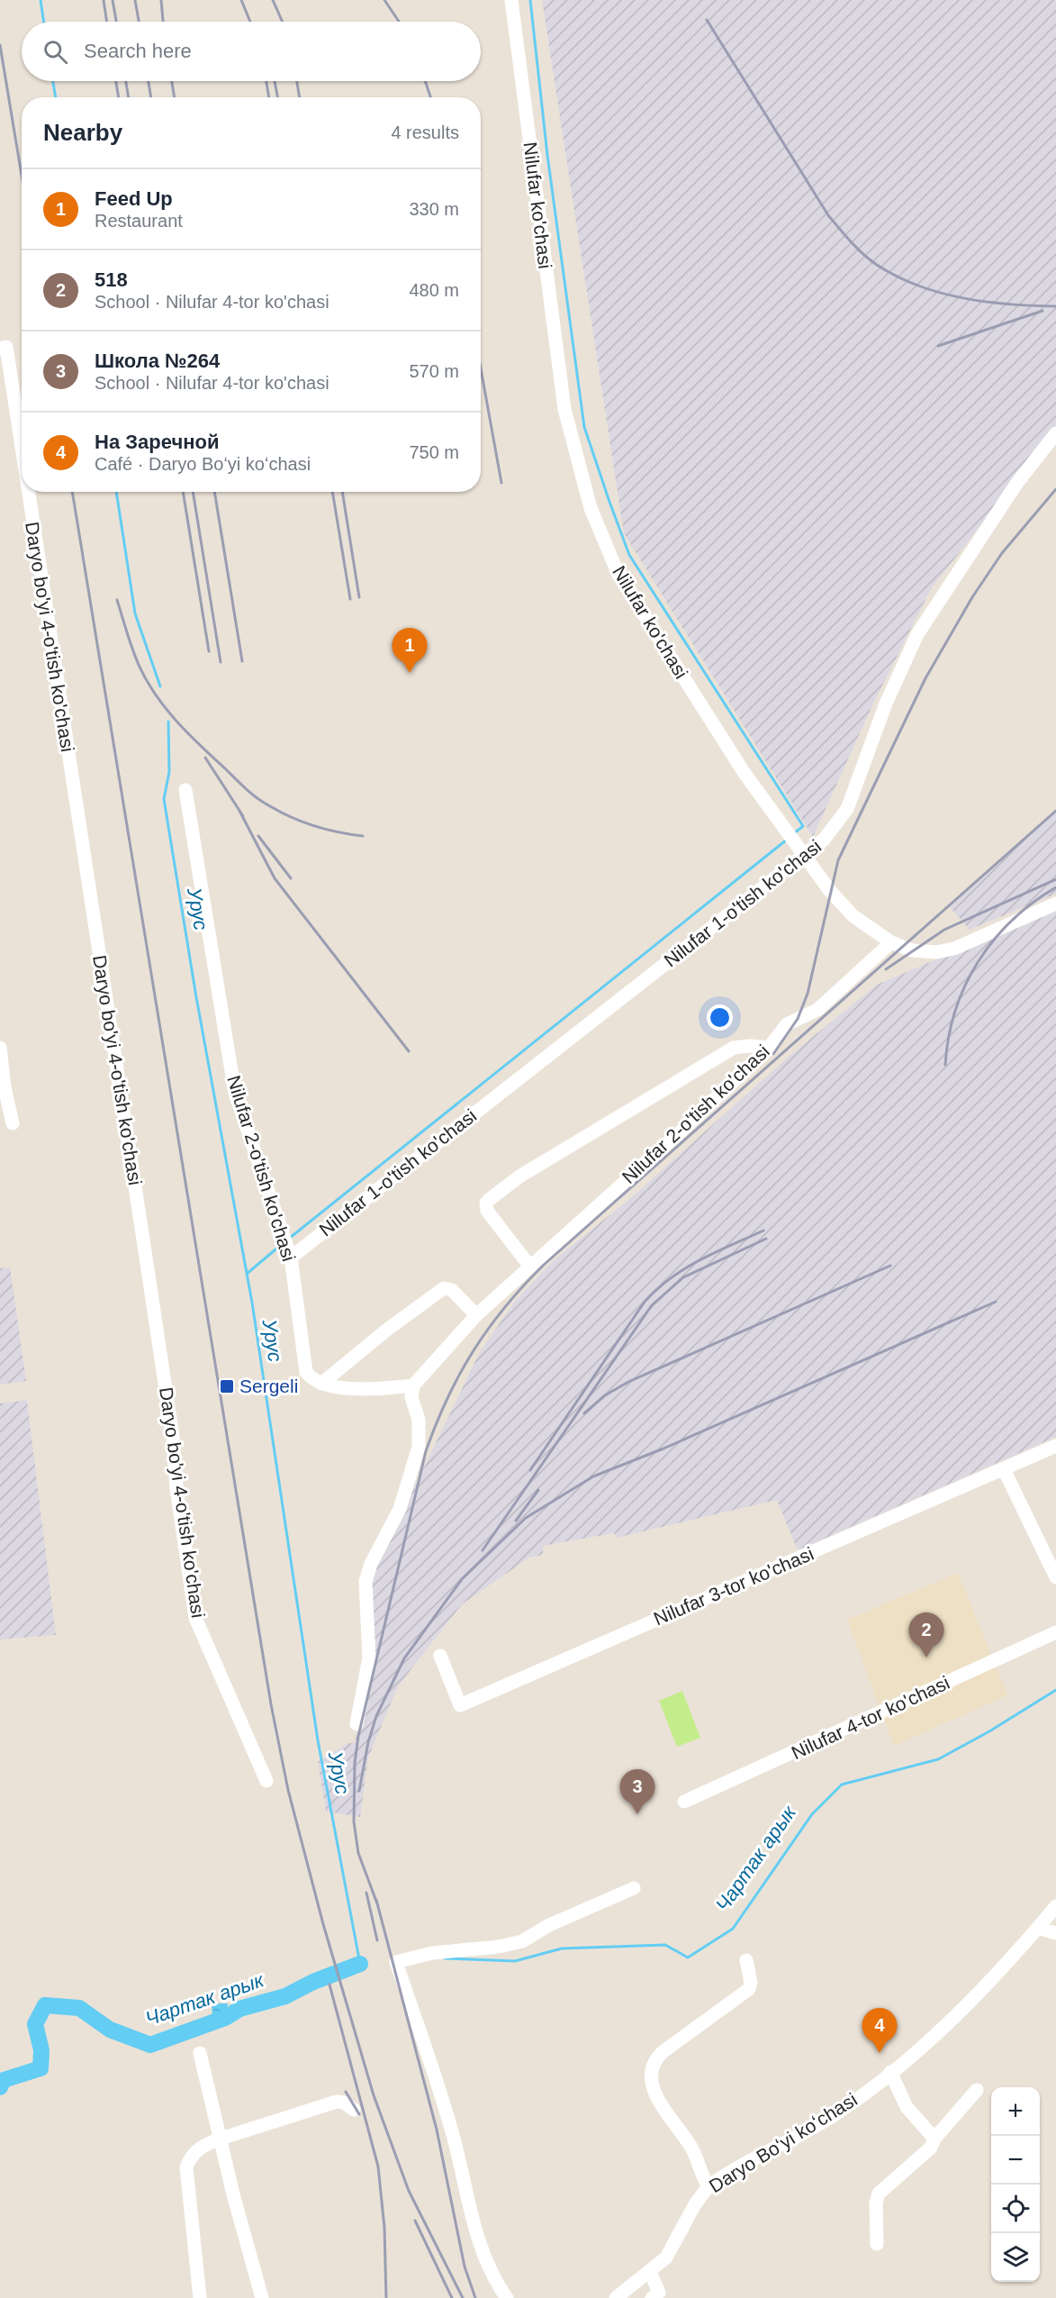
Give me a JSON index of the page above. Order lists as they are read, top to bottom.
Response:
{
  "streets": {
    "street": [
      "Nilufar ko'chasi",
      "Daryo bo'yi 4-o'tish ko'chasi",
      "Nilufar 1-o'tish ko'chasi",
      "Nilufar 2-o'tish ko'chasi",
      "Nilufar 3-tor ko'chasi",
      "Nilufar 4-tor ko'chasi",
      "Daryo Boʻyi koʻchasi"
    ]
  },
  "crossings": [
    ["Nilufar ko'chasi", "Nilufar 1-o'tish ko'chasi"],
    ["Nilufar ko'chasi", "Nilufar 2-o'tish ko'chasi"],
    ["Nilufar 1-o'tish ko'chasi", "Nilufar 2-o'tish ko'chasi"]
  ],
  "water": ["Урус", "Чартак арык"],
  "places": {
    "transit": ["Sergeli"]
  },
  "page": {
    "search": "Search here",
    "heading": ["Nearby", "4 results"],
    "list": [
      {
        "mark": "1",
        "name": "Feed Up",
        "note": "Restaurant",
        "value": "330 m"
      },
      {
        "mark": "2",
        "name": "518",
        "note": "School · Nilufar 4-tor ko'chasi",
        "value": "480 m"
      },
      {
        "mark": "3",
        "name": "Школа №264",
        "note": "School · Nilufar 4-tor ko'chasi",
        "value": "570 m"
      },
      {
        "mark": "4",
        "name": "На Заречной",
        "note": "Café · Daryo Boʻyi koʻchasi",
        "value": "750 m"
      }
    ],
    "pins": [
      "1",
      "2",
      "3",
      "4"
    ],
    "map_buttons": ["+", "−"]
  }
}
